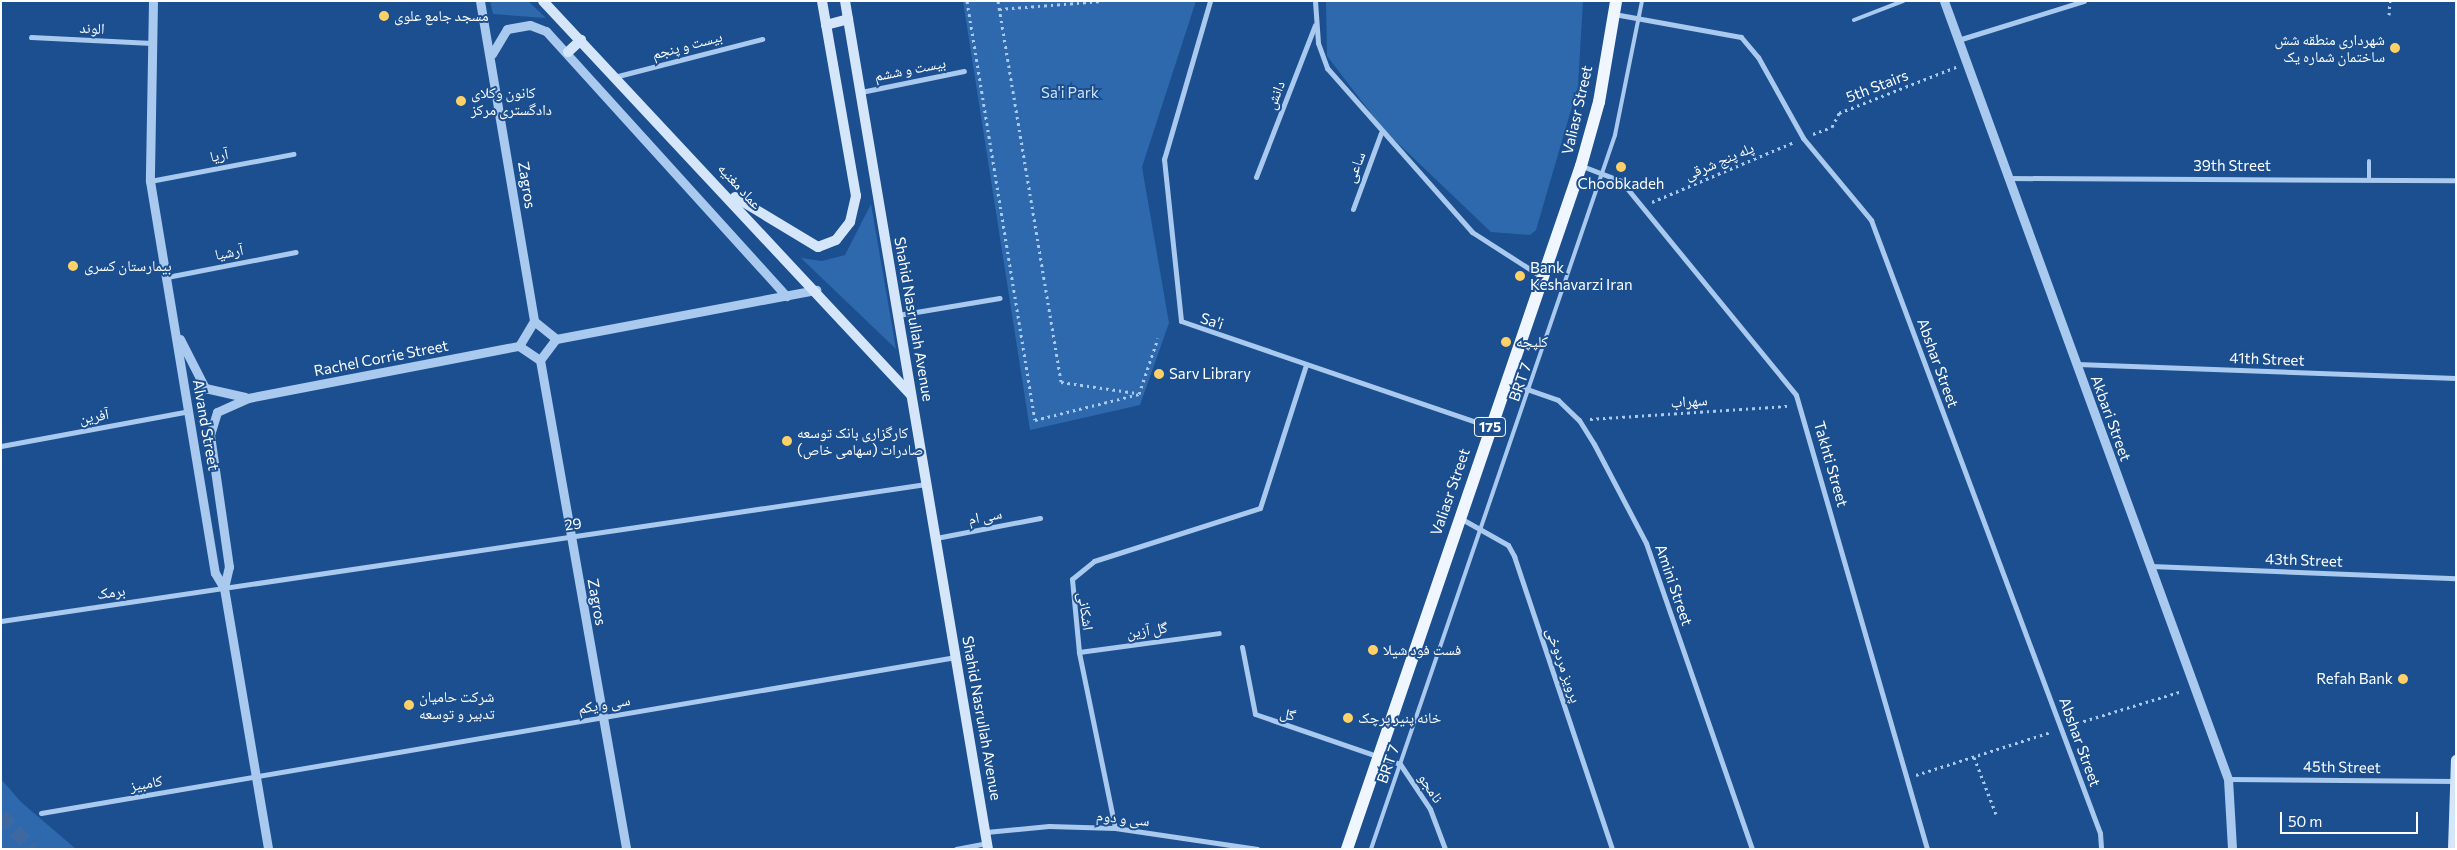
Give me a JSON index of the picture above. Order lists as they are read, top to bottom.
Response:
{
  "streets": {
    "main road": [
      "Valiasr Street",
      "عماد مغنیه",
      "Shahid Nasrullah Avenue",
      "175"
    ],
    "street": [
      "الوند",
      "بیست و پنجم",
      "بیست و ششم",
      "دانش",
      "آریا",
      "39th Street",
      "ساعی",
      "Zagros",
      "آرشیا",
      "Sa'i",
      "Rachel Corrie Street",
      "41th Street",
      "Abshar Street",
      "آفرین",
      "Akbari Street",
      "Alvand Street",
      "Takhti Street",
      "سی ام",
      "29",
      "43th Street",
      "Amini Street",
      "برمک",
      "اشکانی",
      "گل آزین",
      "پرویز مردوخی",
      "سی و یکم",
      "گل",
      "45th Street",
      "کامبیز",
      "نامجو",
      "سی و دوم"
    ],
    "lane": ["BRT 7"],
    "path": ["5th Stairs", "پله پنج شرقی", "سهراب"]
  },
  "crossings": [
    ["الوند", "Alvand Street"],
    ["بیست و پنجم", "عماد مغنیه"],
    ["بیست و ششم", "Shahid Nasrullah Avenue"],
    ["5th Stairs", "پله پنج شرقی"],
    ["5th Stairs", "Abshar Street"],
    ["5th Stairs", "Akbari Street"],
    ["Valiasr Street", "Sa'i"],
    ["Valiasr Street", "Abshar Street"],
    ["Valiasr Street", "Takhti Street"],
    ["Valiasr Street", "Amini Street"],
    ["Valiasr Street", "پرویز مردوخی"],
    ["Valiasr Street", "گل"],
    ["Valiasr Street", "نامجو"],
    ["آریا", "Alvand Street"],
    ["پله پنج شرقی", "Abshar Street"],
    ["پله پنج شرقی", "Takhti Street"],
    ["39th Street", "Akbari Street"],
    ["Zagros", "29"],
    ["Zagros", "سی و یکم"],
    ["عماد مغنیه", "Shahid Nasrullah Avenue"],
    ["آرشیا", "Alvand Street"],
    ["Shahid Nasrullah Avenue", "سی ام"],
    ["Shahid Nasrullah Avenue", "29"],
    ["Shahid Nasrullah Avenue", "سی و یکم"],
    ["Shahid Nasrullah Avenue", "سی و دوم"],
    ["Sa'i", "اشکانی"],
    ["41th Street", "Akbari Street"],
    ["Abshar Street", "BRT 7"],
    ["BRT 7", "Takhti Street"],
    ["BRT 7", "Amini Street"],
    ["BRT 7", "پرویز مردوخی"],
    ["BRT 7", "نامجو"],
    ["سهراب", "Takhti Street"],
    ["سهراب", "Amini Street"],
    ["آفرین", "Alvand Street"],
    ["Akbari Street", "43th Street"],
    ["Akbari Street", "45th Street"],
    ["Alvand Street", "29"],
    ["Alvand Street", "برمک"],
    ["Alvand Street", "سی و یکم"],
    ["Alvand Street", "کامبیز"],
    ["29", "برمک"],
    ["اشکانی", "گل آزین"],
    ["اشکانی", "سی و دوم"],
    ["سی و یکم", "کامبیز"],
    ["گل", "نامجو"]
  ],
  "parks": ["Sa'i Park"],
  "places": [
    "مسجد جامع علوی",
    "شهرداری منطقه شش ساختمان شماره یک",
    "کانون وکلای دادگستری مرکز",
    "Choobkadeh",
    "بیمارستان کسری",
    "Bank Keshavarzi Iran",
    "کلپچه",
    "Sarv Library",
    "کارگزاری بانک توسعه صادرات (سهامی خاص)",
    "فست فود شیلا",
    "Refah Bank",
    "شرکت حامیان تدبیر و توسعه",
    "خانه پنیر پرچک"
  ],
  "scale_bar": "50 m"
}
